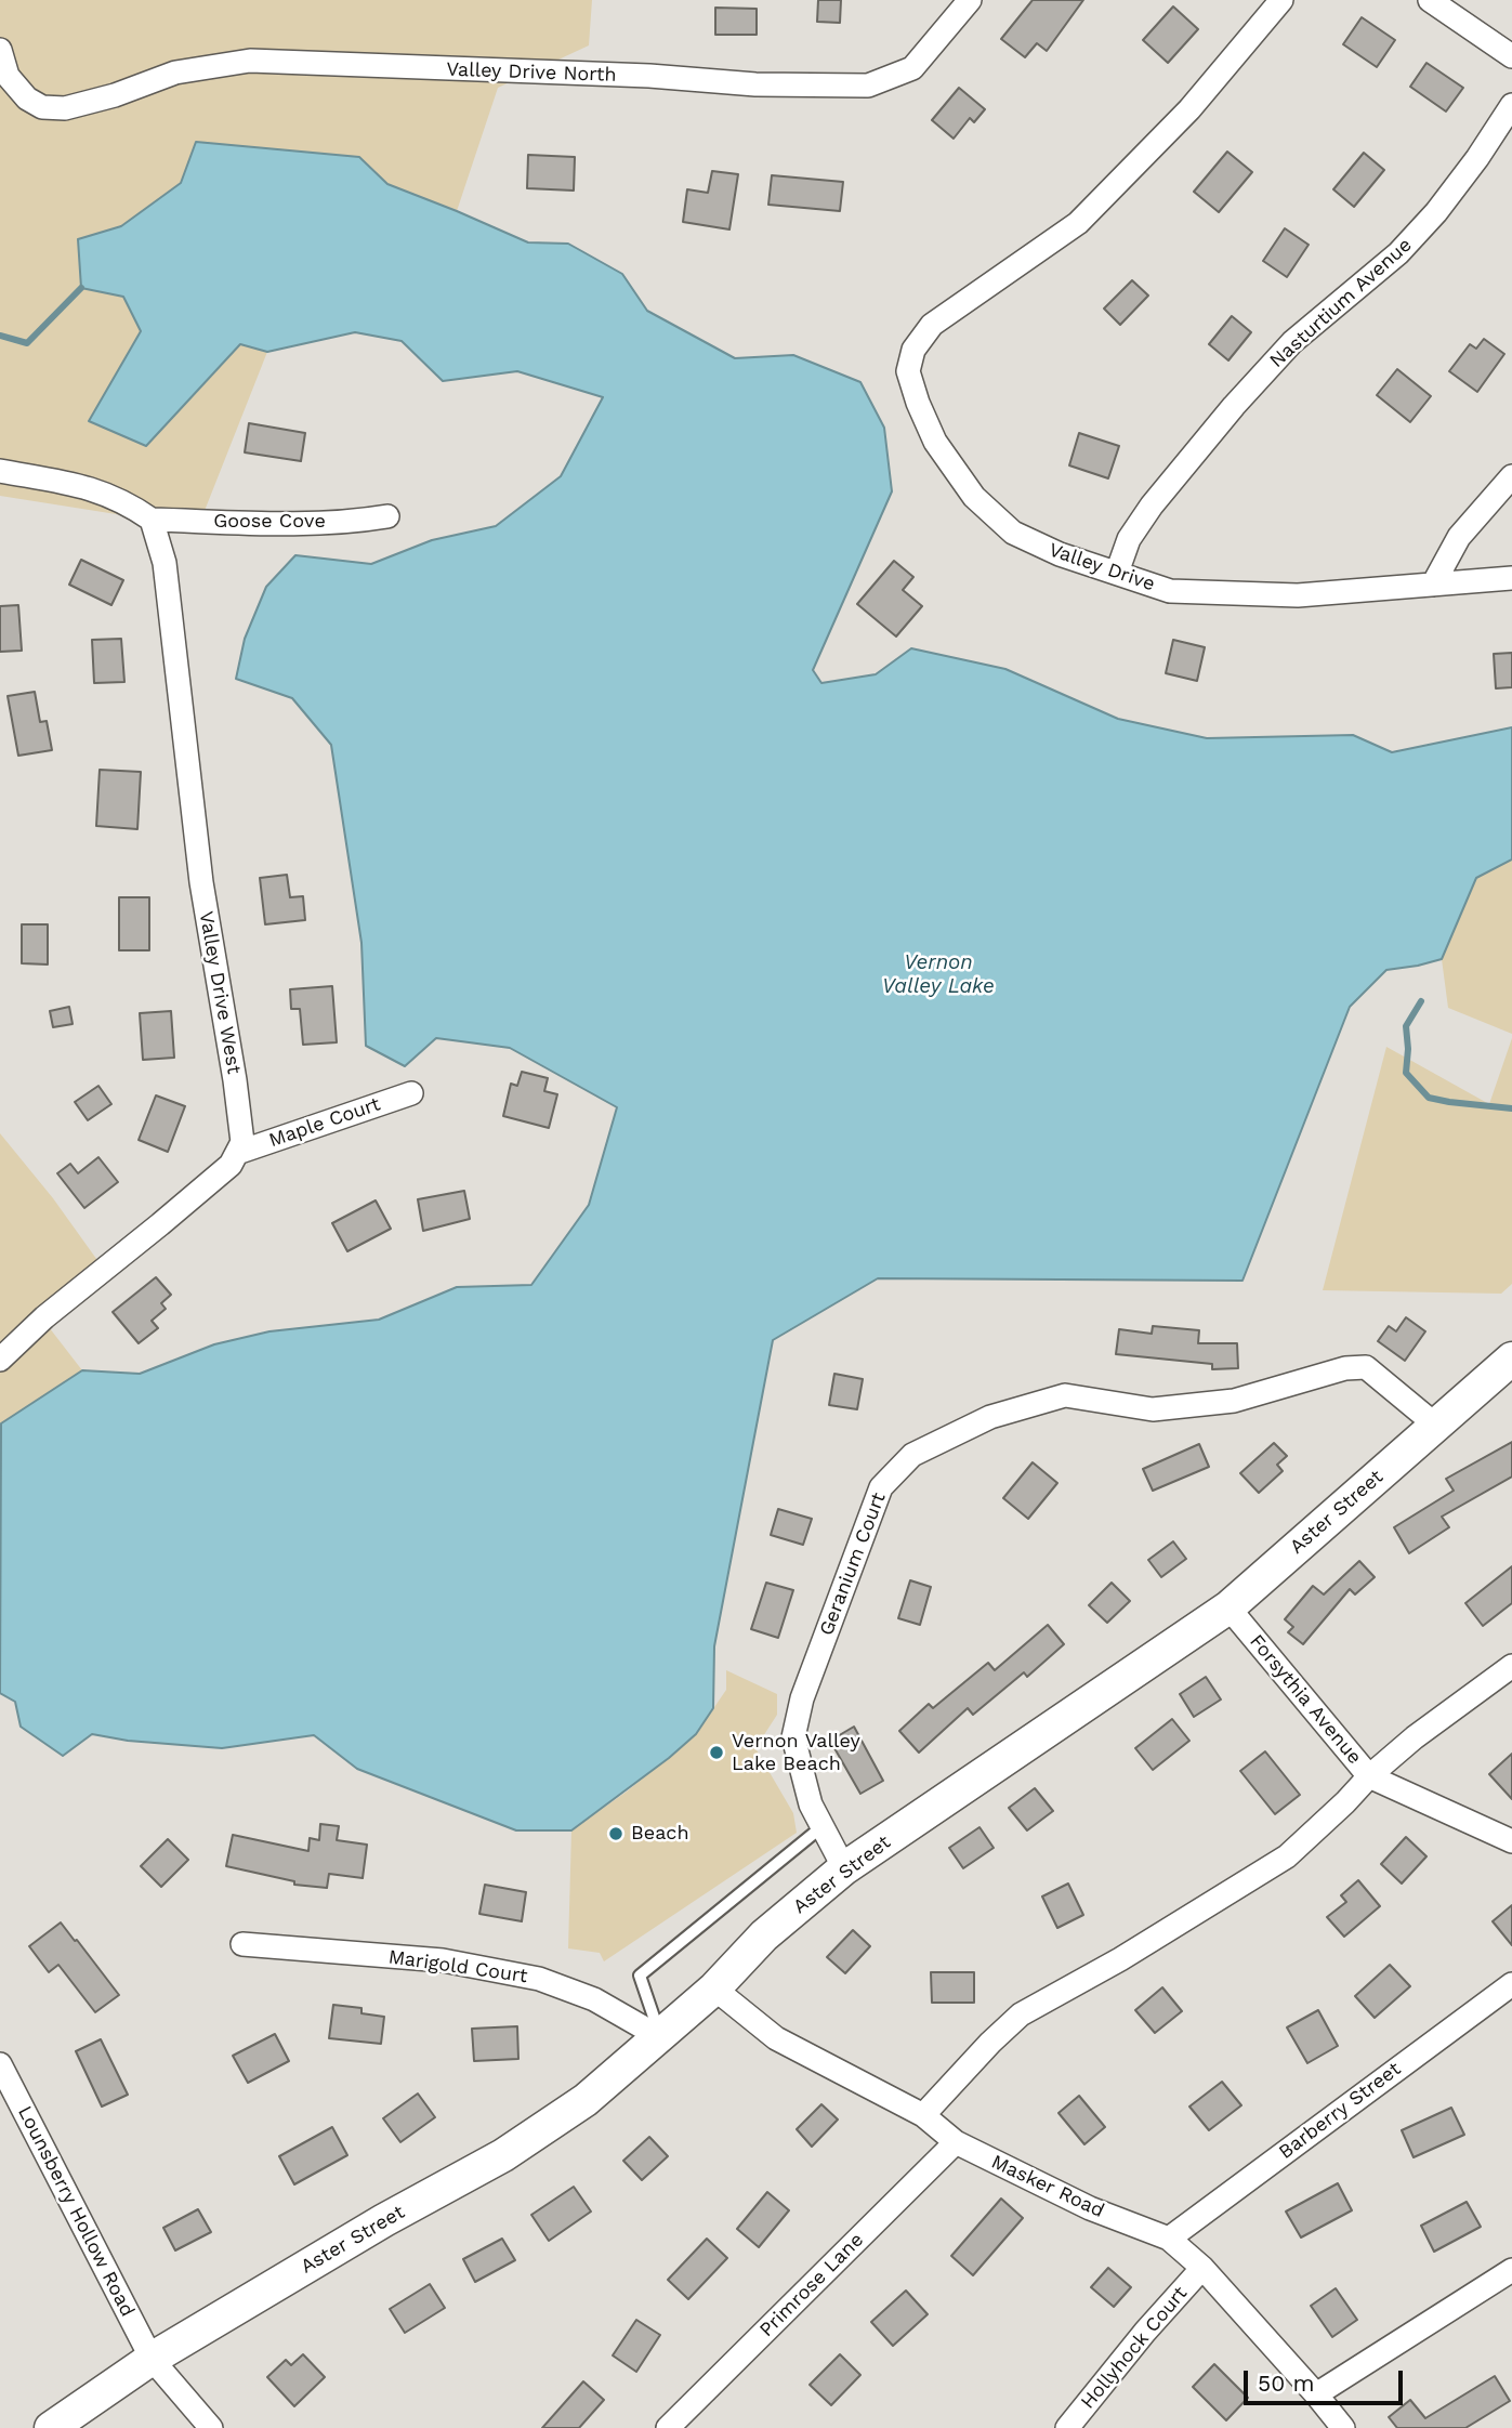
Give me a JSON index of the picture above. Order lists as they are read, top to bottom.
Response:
{
  "streets": {
    "street": [
      "Valley Drive North",
      "Nasturtium Avenue",
      "Goose Cove",
      "Valley Drive",
      "Valley Drive West",
      "Maple Court",
      "Aster Street",
      "Geranium Court",
      "Forsythia Avenue",
      "Marigold Court",
      "Barberry Street",
      "Masker Road",
      "Lounsberry Hollow Road",
      "Primrose Lane",
      "Hollyhock Court"
    ]
  },
  "crossings": [
    ["Nasturtium Avenue", "Valley Drive"],
    ["Goose Cove", "Valley Drive West"],
    ["Valley Drive West", "Maple Court"],
    ["Aster Street", "Geranium Court"],
    ["Aster Street", "Forsythia Avenue"],
    ["Aster Street", "Marigold Court"],
    ["Aster Street", "Masker Road"],
    ["Aster Street", "Lounsberry Hollow Road"],
    ["Barberry Street", "Masker Road"],
    ["Masker Road", "Primrose Lane"],
    ["Masker Road", "Hollyhock Court"]
  ],
  "water": ["Vernon Valley Lake"],
  "places": ["Vernon Valley Lake Beach", "Beach"],
  "scale_bar": "50 m"
}
